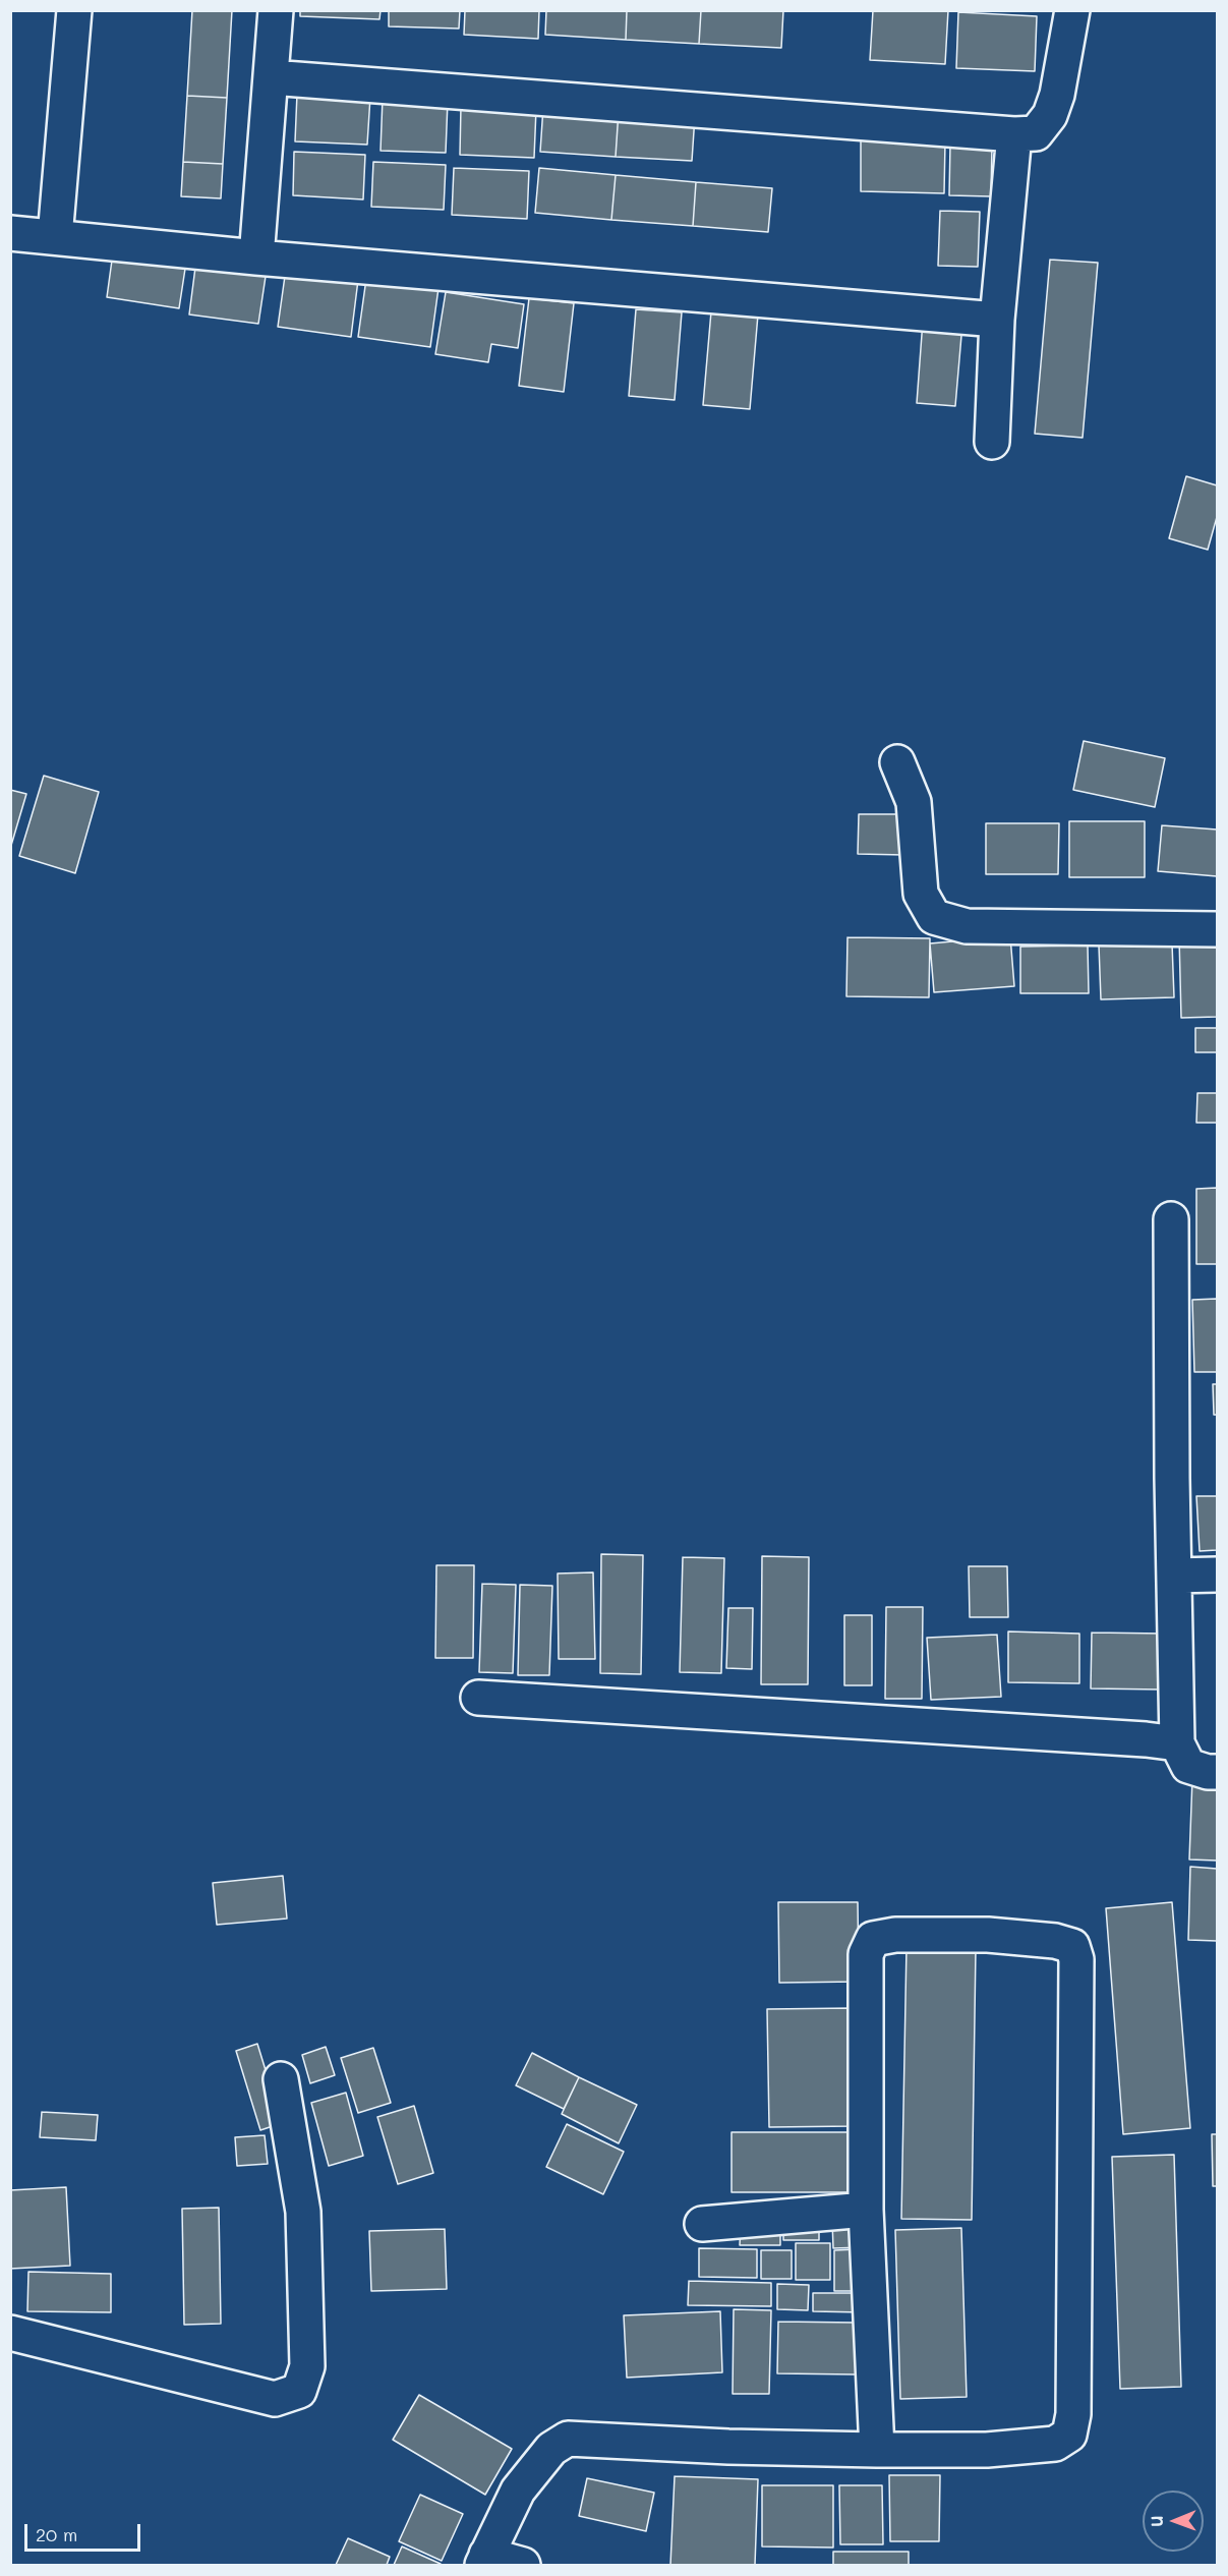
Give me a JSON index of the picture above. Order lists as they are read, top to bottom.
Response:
{
  "scale_bar": "20 m",
  "north": "left"
}
